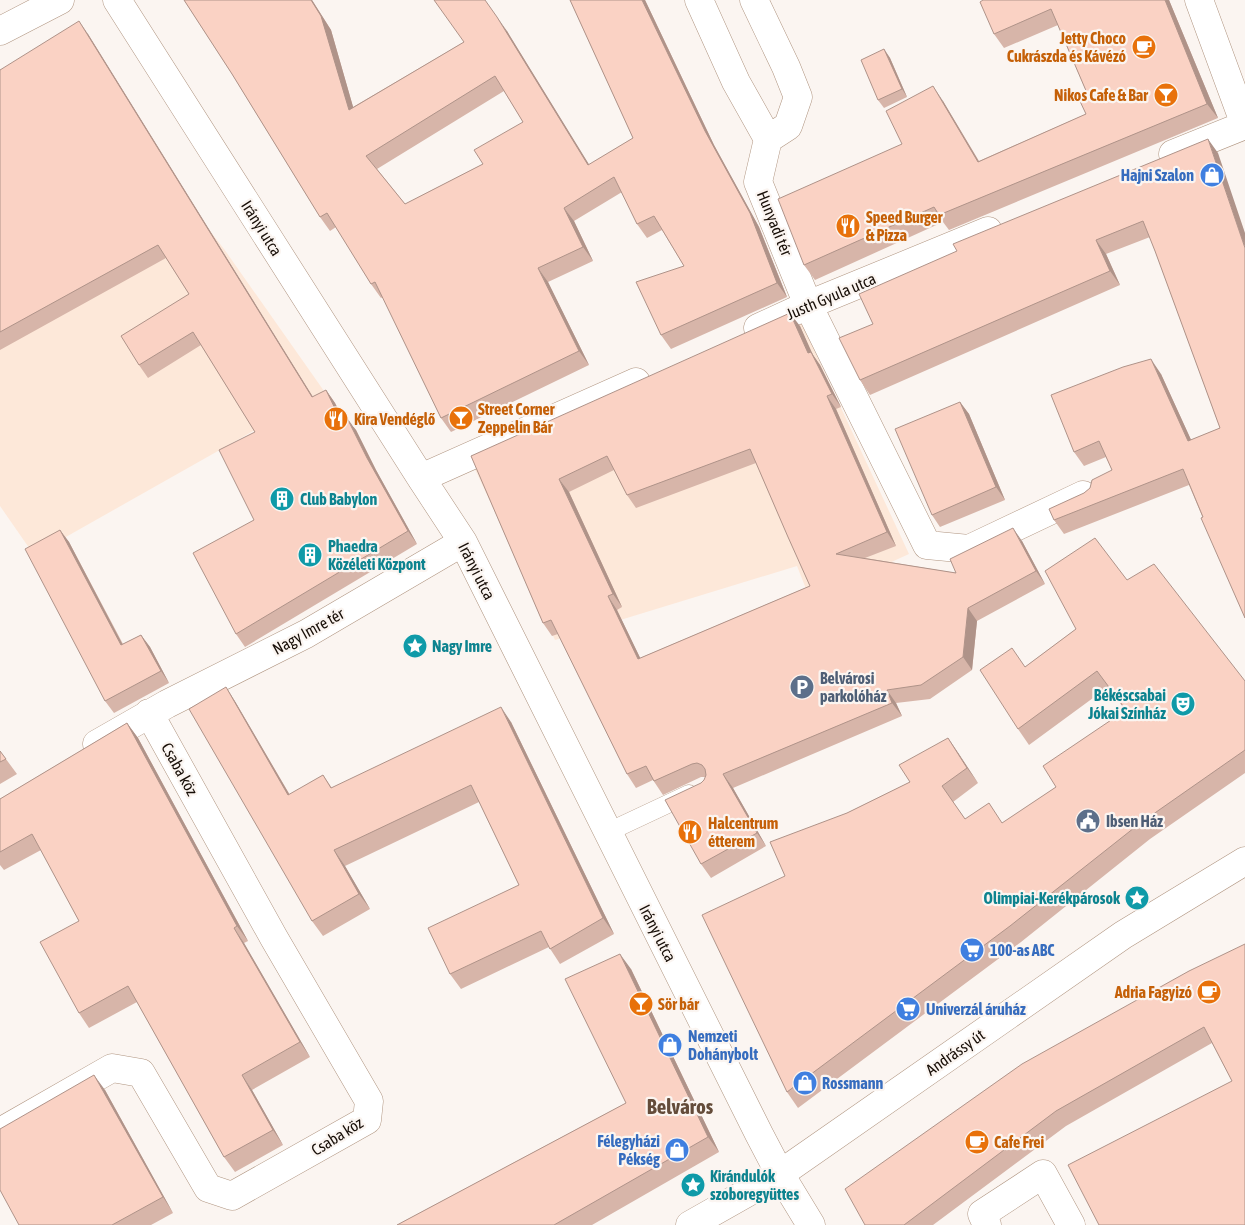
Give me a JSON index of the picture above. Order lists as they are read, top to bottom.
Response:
{
  "streets": {
    "street": [
      "Hunyadi tér",
      "Irányi utca",
      "Justh Gyula utca",
      "Nagy Imre tér",
      "Csaba köz",
      "Andrássy út"
    ]
  },
  "crossings": [
    ["Hunyadi tér", "Justh Gyula utca"],
    ["Irányi utca", "Nagy Imre tér"],
    ["Irányi utca", "Andrássy út"],
    ["Nagy Imre tér", "Csaba köz"]
  ],
  "districts": ["Belváros"],
  "places": {
    "cafe": ["Jetty Choco Cukrászda és Kávézó", "Adria Fagyizó", "Cafe Frei"],
    "bar": ["Nikos Cafe & Bar", "Street Corner Zeppelin Bár", "Sör bár"],
    "shop": [
      "Hajni Szalon",
      "Nemzeti Dohánybolt",
      "Rossmann",
      "Félegyházi Pékség"
    ],
    "restaurant": ["Speed Burger & Pizza", "Kira Vendéglő", "Halcentrum étterem"],
    "building": ["Club Babylon", "Phaedra Közéleti Központ"],
    "place": ["Nagy Imre", "Olimpiai-Kerékpárosok", "Kirándulók szoboregyüttes"],
    "parking": ["Belvárosi parkolóház"],
    "theatre": ["Békéscsabai Jókai Színház"],
    "public building": ["Ibsen Ház"],
    "supermarket": ["100-as ABC", "Univerzál áruház"]
  }
}
